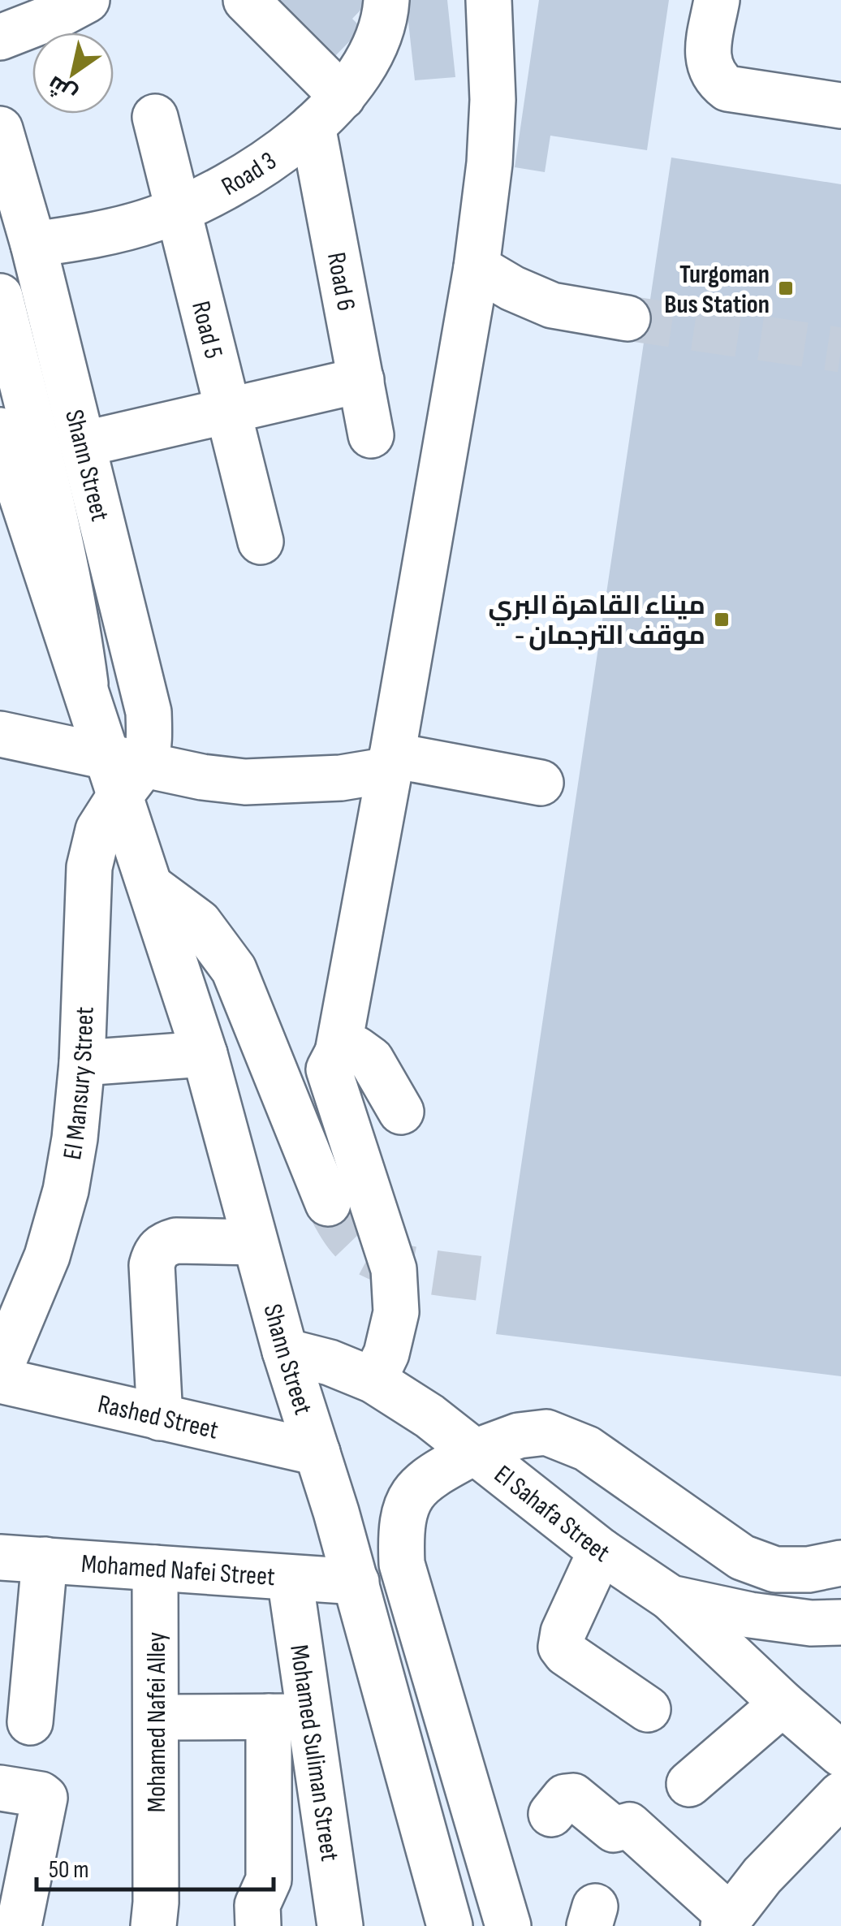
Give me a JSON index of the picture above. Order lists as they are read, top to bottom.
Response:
{
  "streets": {
    "main road": [
      "Road 3",
      "Road 6",
      "Road 5",
      "Shann Street",
      "El Mansury Street",
      "Rashed Street",
      "El Sahafa Street",
      "Mohamed Nafei Street",
      "Mohamed Nafei Alley",
      "Mohamed Suliman Street"
    ]
  },
  "crossings": [
    ["Road 3", "Road 6"],
    ["Road 3", "Road 5"],
    ["Road 3", "Shann Street"],
    ["Shann Street", "El Mansury Street"],
    ["Shann Street", "Rashed Street"],
    ["Shann Street", "El Sahafa Street"],
    ["Shann Street", "Mohamed Nafei Street"],
    ["Mohamed Nafei Street", "Mohamed Nafei Alley"],
    ["Mohamed Nafei Street", "Mohamed Suliman Street"]
  ],
  "places": {
    "transit": ["Turgoman Bus Station", "ميناء القاهرة البري - موقف الترجمان"]
  },
  "scale_bar": "50 m",
  "north": "bottom left"
}
